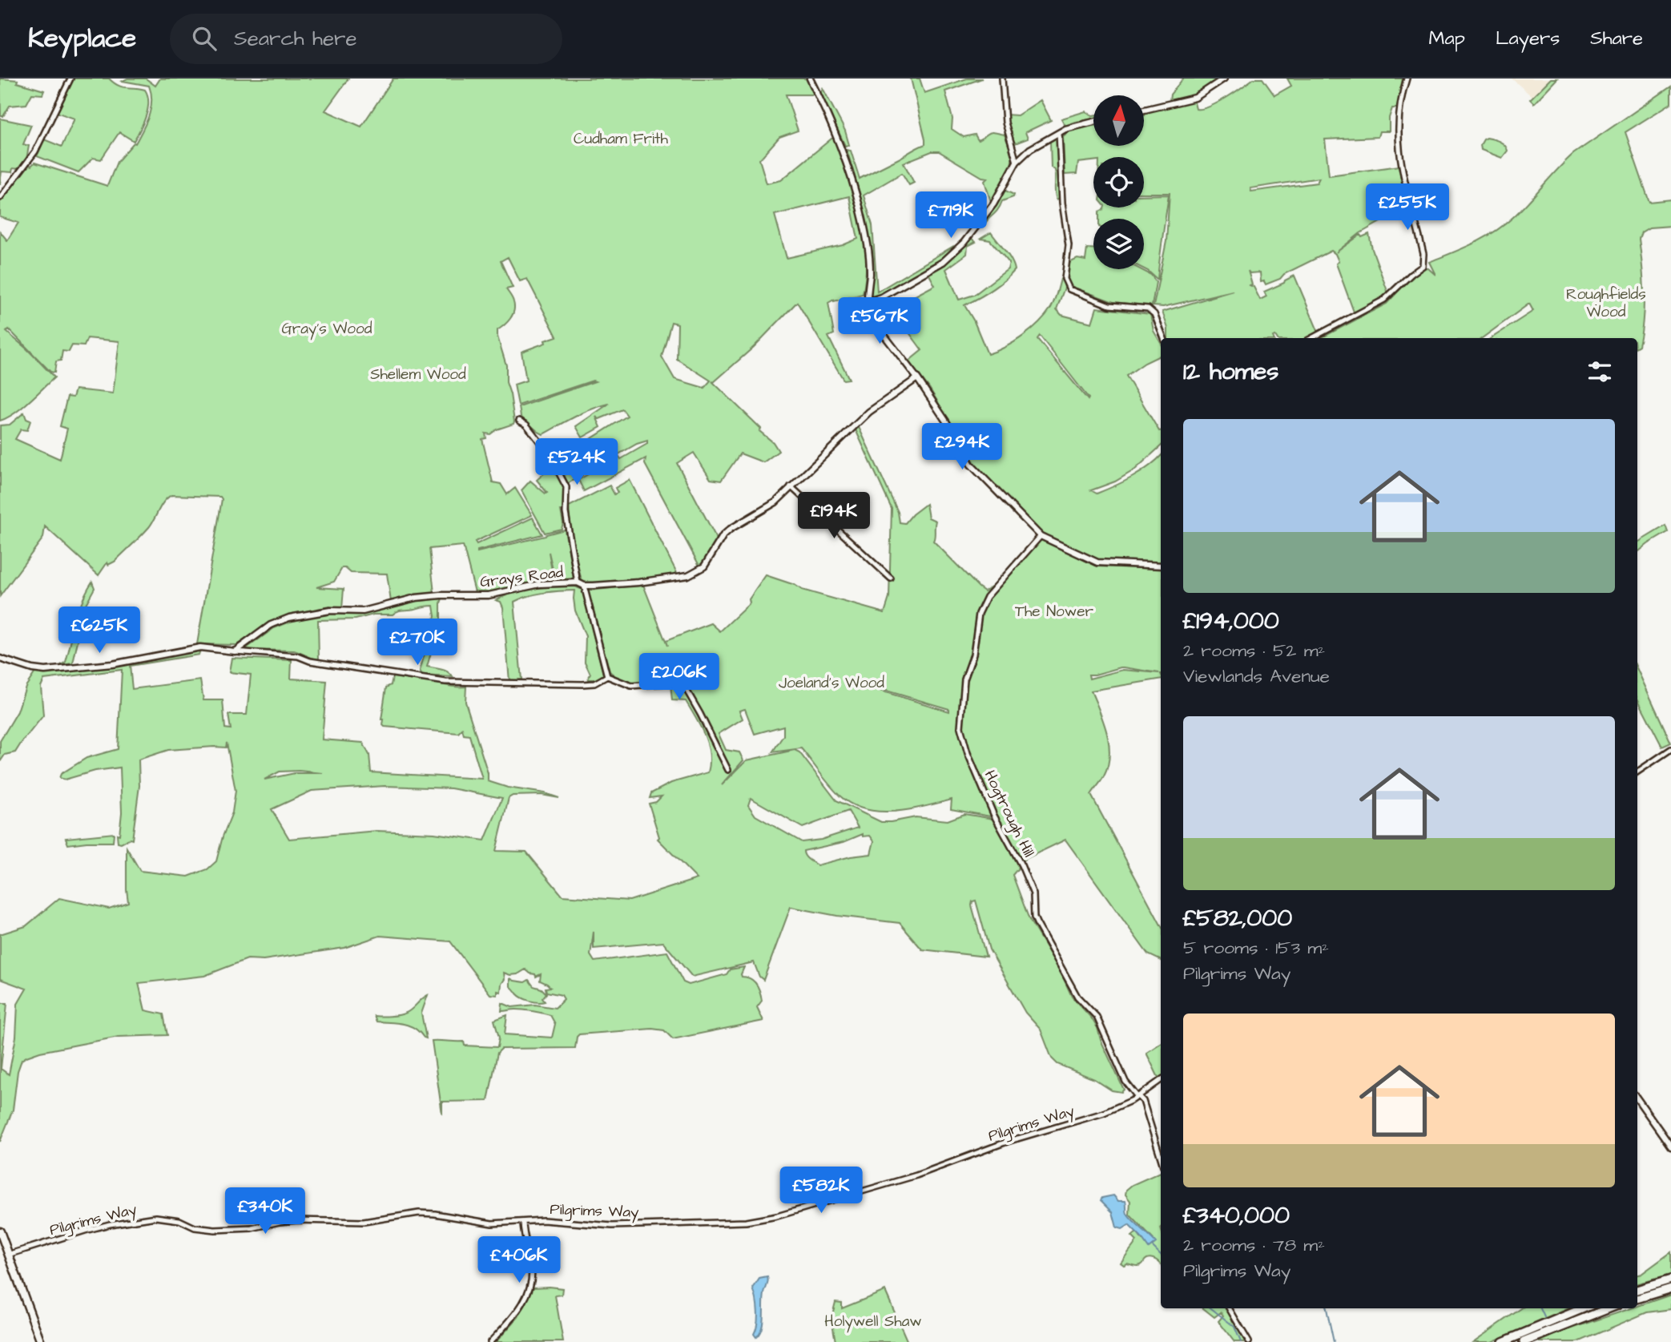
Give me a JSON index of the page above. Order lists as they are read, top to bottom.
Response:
{
  "streets": {
    "street": ["Grays Road", "Hogtrough Hill", "Pilgrims Way"]
  },
  "crossings": [
    ["Hogtrough Hill", "Pilgrims Way"]
  ],
  "parks": [
    "Cudham Frith",
    "Roughfields Wood",
    "Gray's Wood",
    "Shellem Wood",
    "The Nower",
    "Joeland's Wood",
    "Holywell Shaw"
  ],
  "north": "top",
  "page": {
    "header": "Keyplace",
    "search": "Search here",
    "nav": ["Map", "Layers", "Share"],
    "price": [
      "£255K",
      "£719K",
      "£567K",
      "£294K",
      "£524K",
      "£194K",
      "£625K",
      "£270K",
      "£206K",
      "£582K",
      "£340K",
      "£406K"
    ],
    "heading": "12 homes",
    "list": [
      {
        "name": "£194,000",
        "note": "2 rooms · 52 m² · Viewlands Avenue"
      },
      {
        "name": "£582,000",
        "note": "5 rooms · 153 m² · Pilgrims Way"
      },
      {
        "name": "£340,000",
        "note": "2 rooms · 78 m² · Pilgrims Way"
      }
    ]
  }
}
